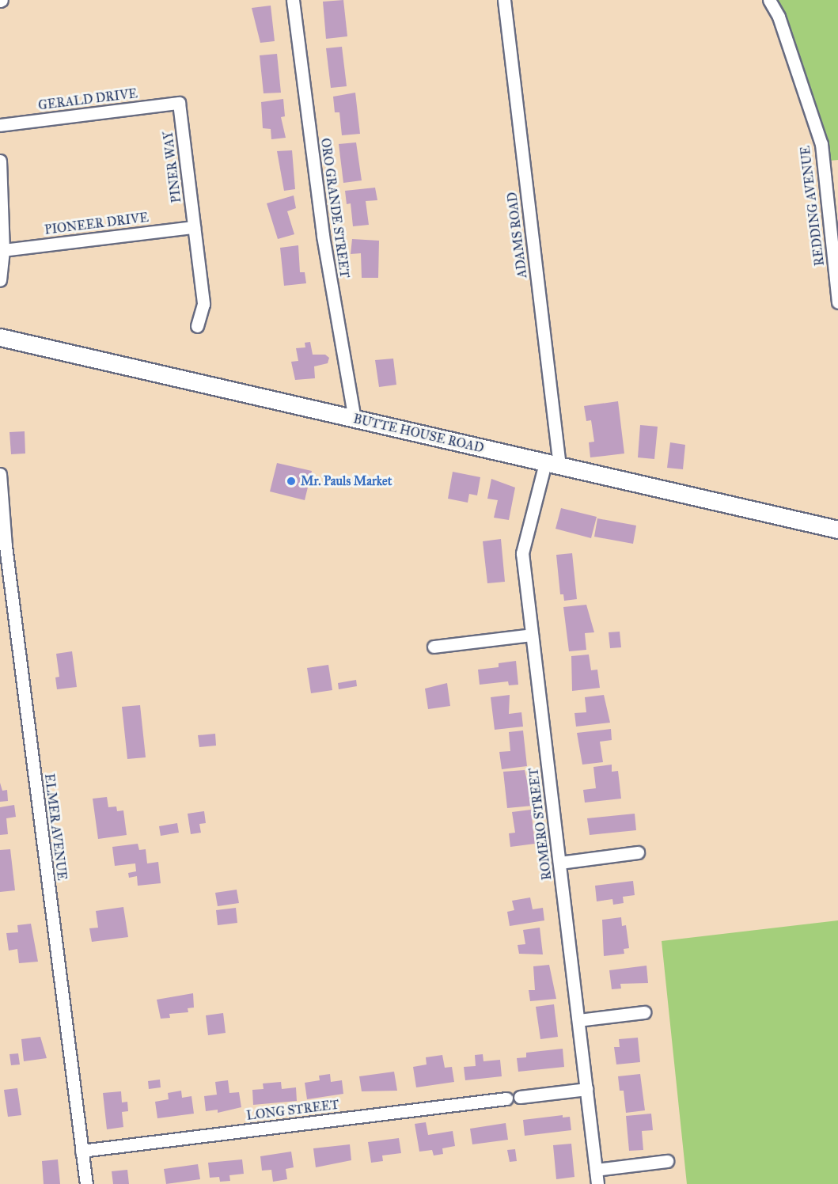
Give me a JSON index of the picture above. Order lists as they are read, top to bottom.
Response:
{
  "streets": {
    "main road": ["BUTTE HOUSE ROAD"],
    "street": [
      "GERALD DRIVE",
      "PINER WAY",
      "REDDING AVENUE",
      "ORO GRANDE STREET",
      "PIONEER DRIVE",
      "ADAMS ROAD",
      "ROMERO STREET",
      "ELMER AVENUE",
      "LONG STREET"
    ]
  },
  "crossings": [
    ["GERALD DRIVE", "PINER WAY"],
    ["PINER WAY", "PIONEER DRIVE"],
    ["ORO GRANDE STREET", "BUTTE HOUSE ROAD"],
    ["ADAMS ROAD", "BUTTE HOUSE ROAD"],
    ["ADAMS ROAD", "ROMERO STREET"],
    ["BUTTE HOUSE ROAD", "ROMERO STREET"],
    ["ELMER AVENUE", "LONG STREET"]
  ],
  "places": ["Mr. Pauls Market"]
}
